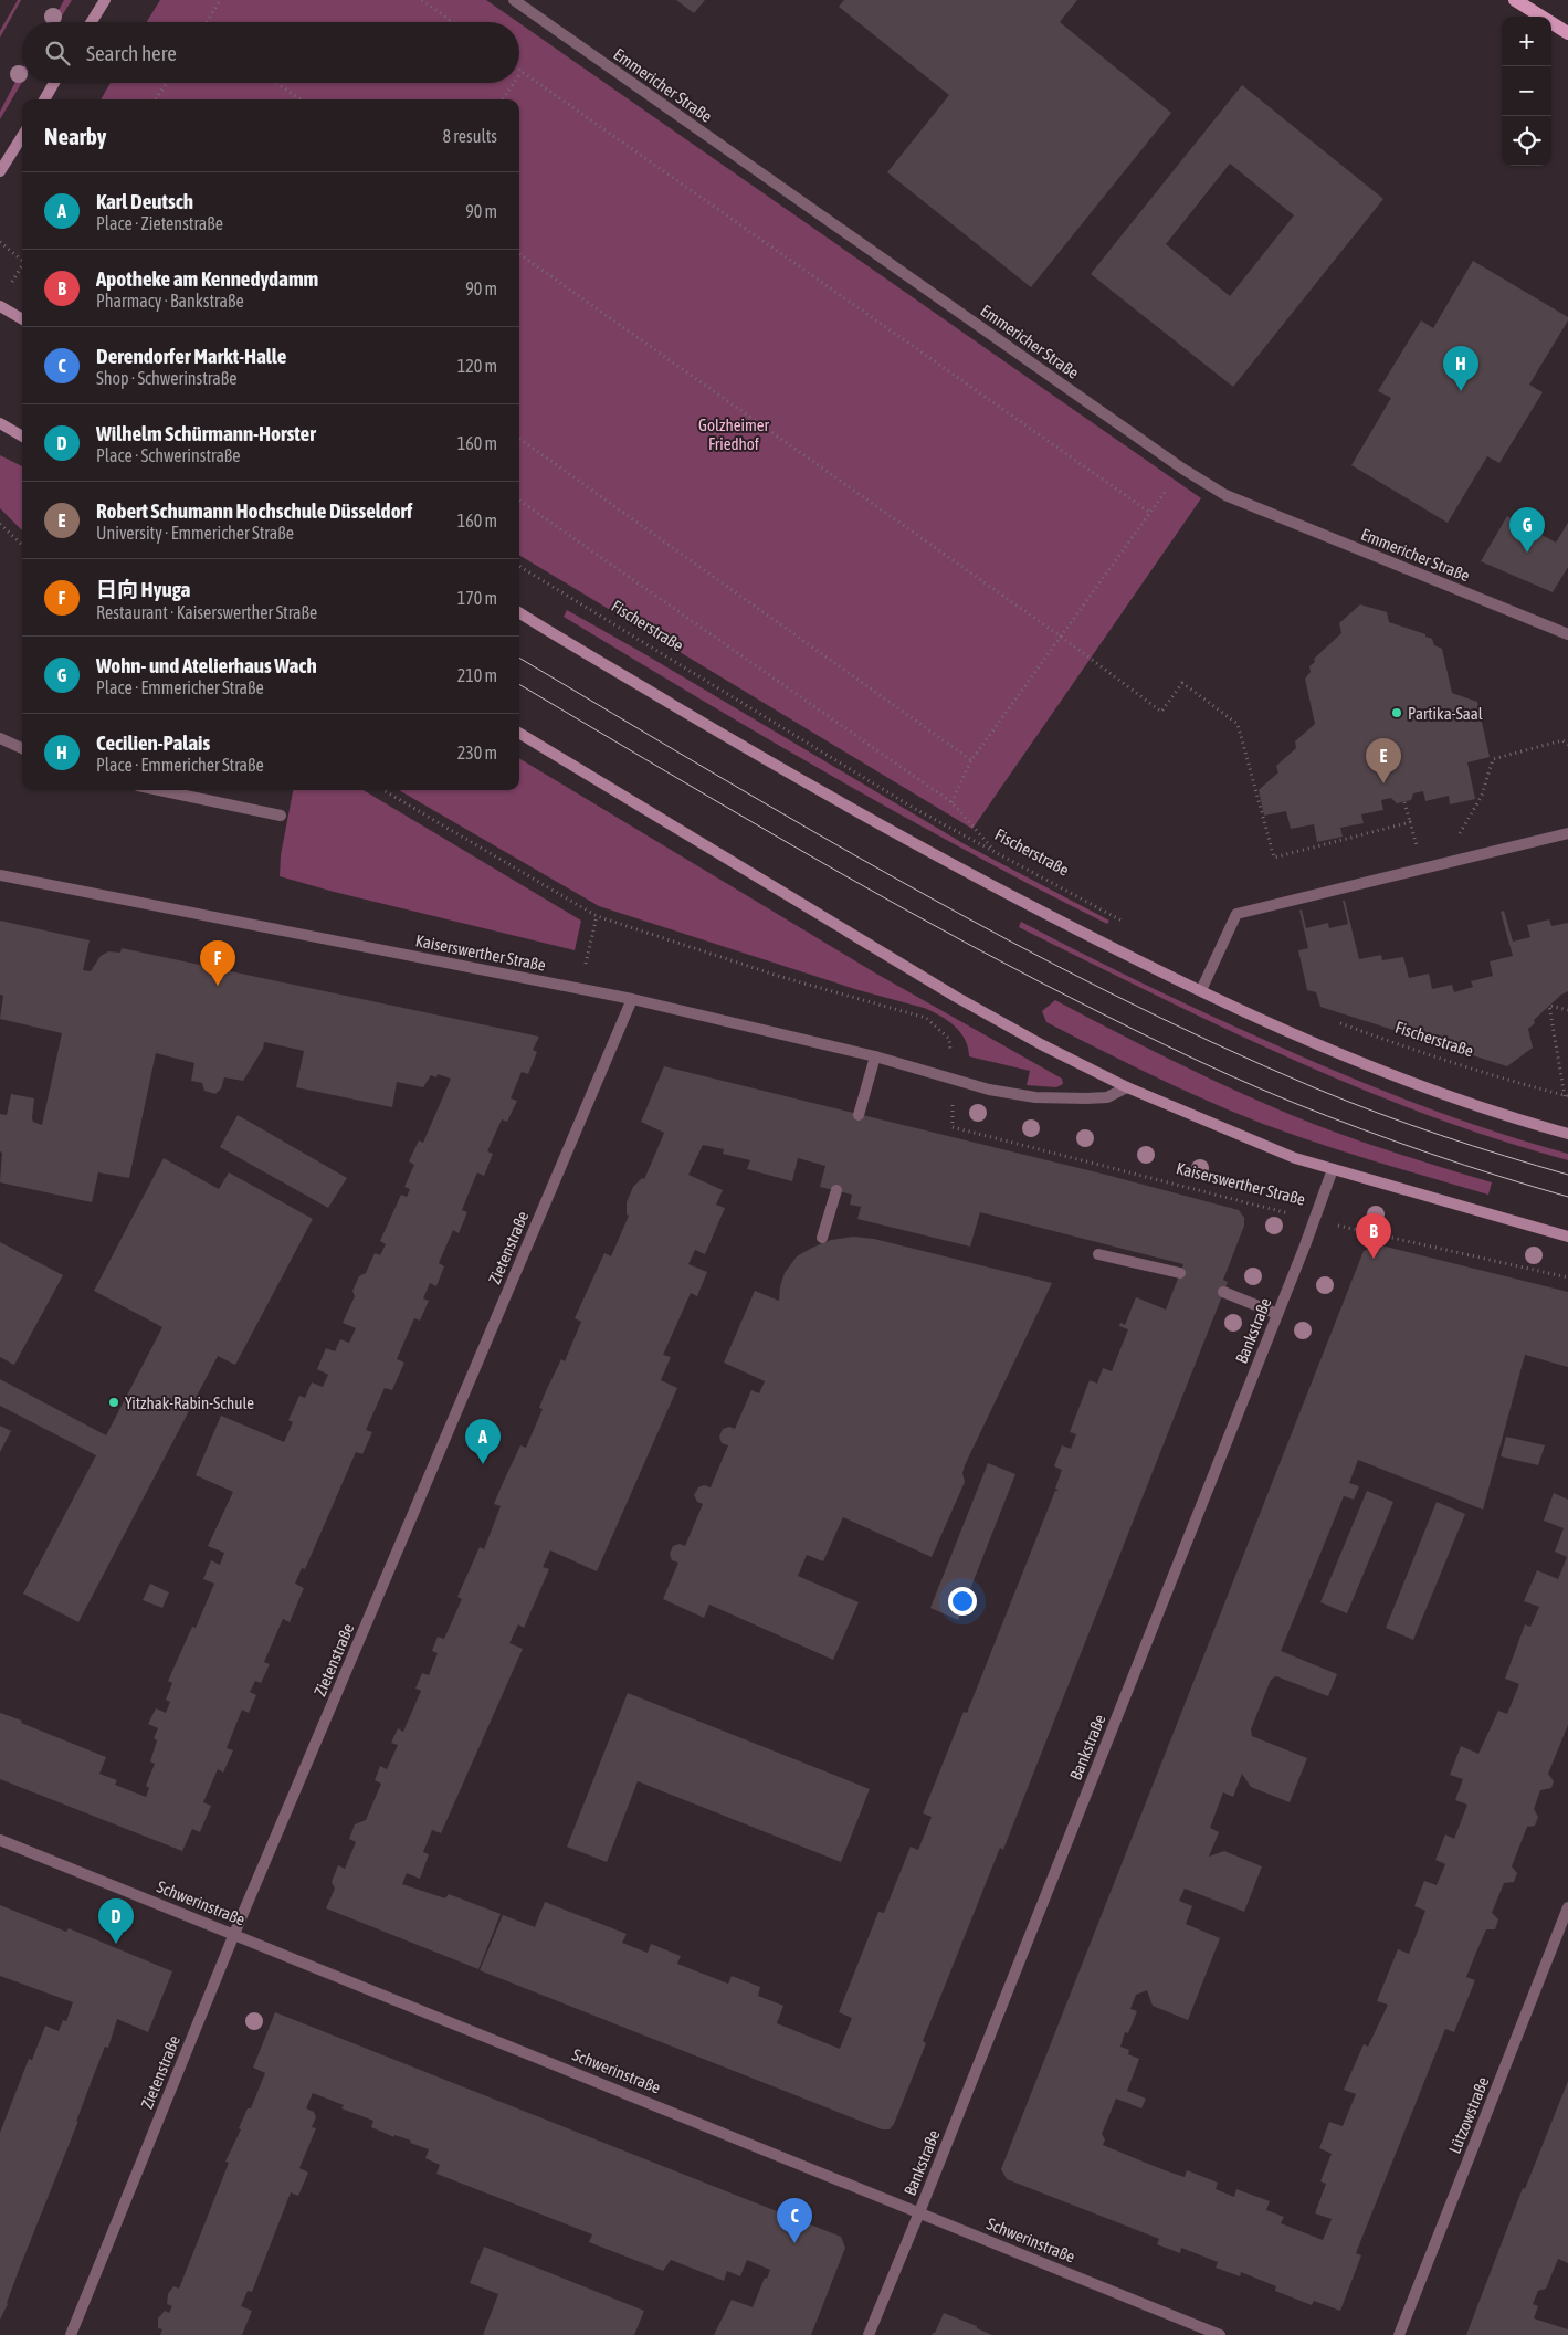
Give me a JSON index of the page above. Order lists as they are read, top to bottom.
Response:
{
  "streets": {
    "street": [
      "Emmericher Straße",
      "Kaiserswerther Straße",
      "Zietenstraße",
      "Bankstraße",
      "Schwerinstraße",
      "Lützowstraße"
    ],
    "path": ["Fischerstraße"]
  },
  "crossings": [
    ["Kaiserswerther Straße", "Zietenstraße"],
    ["Kaiserswerther Straße", "Bankstraße"],
    ["Zietenstraße", "Schwerinstraße"],
    ["Bankstraße", "Schwerinstraße"]
  ],
  "parks": ["Golzheimer Friedhof"],
  "places": ["Partika-Saal", "Yitzhak-Rabin-Schule"],
  "page": {
    "map_buttons": ["+", "−"],
    "search": "Search here",
    "heading": ["Nearby", "8 results"],
    "list": [
      {
        "mark": "A",
        "name": "Karl Deutsch",
        "note": "Place · Zietenstraße",
        "value": "90 m"
      },
      {
        "mark": "B",
        "name": "Apotheke am Kennedydamm",
        "note": "Pharmacy · Bankstraße",
        "value": "90 m"
      },
      {
        "mark": "C",
        "name": "Derendorfer Markt-Halle",
        "note": "Shop · Schwerinstraße",
        "value": "120 m"
      },
      {
        "mark": "D",
        "name": "Wilhelm Schürmann-Horster",
        "note": "Place · Schwerinstraße",
        "value": "160 m"
      },
      {
        "mark": "E",
        "name": "Robert Schumann Hochschule Düsseldorf",
        "note": "University · Emmericher Straße",
        "value": "160 m"
      },
      {
        "mark": "F",
        "name": "日向 Hyuga",
        "note": "Restaurant · Kaiserswerther Straße",
        "value": "170 m"
      },
      {
        "mark": "G",
        "name": "Wohn- und Atelierhaus Wach",
        "note": "Place · Emmericher Straße",
        "value": "210 m"
      },
      {
        "mark": "H",
        "name": "Cecilien-Palais",
        "note": "Place · Emmericher Straße",
        "value": "230 m"
      }
    ],
    "pins": [
      "H",
      "G",
      "E",
      "F",
      "B",
      "A",
      "D",
      "C"
    ]
  }
}
